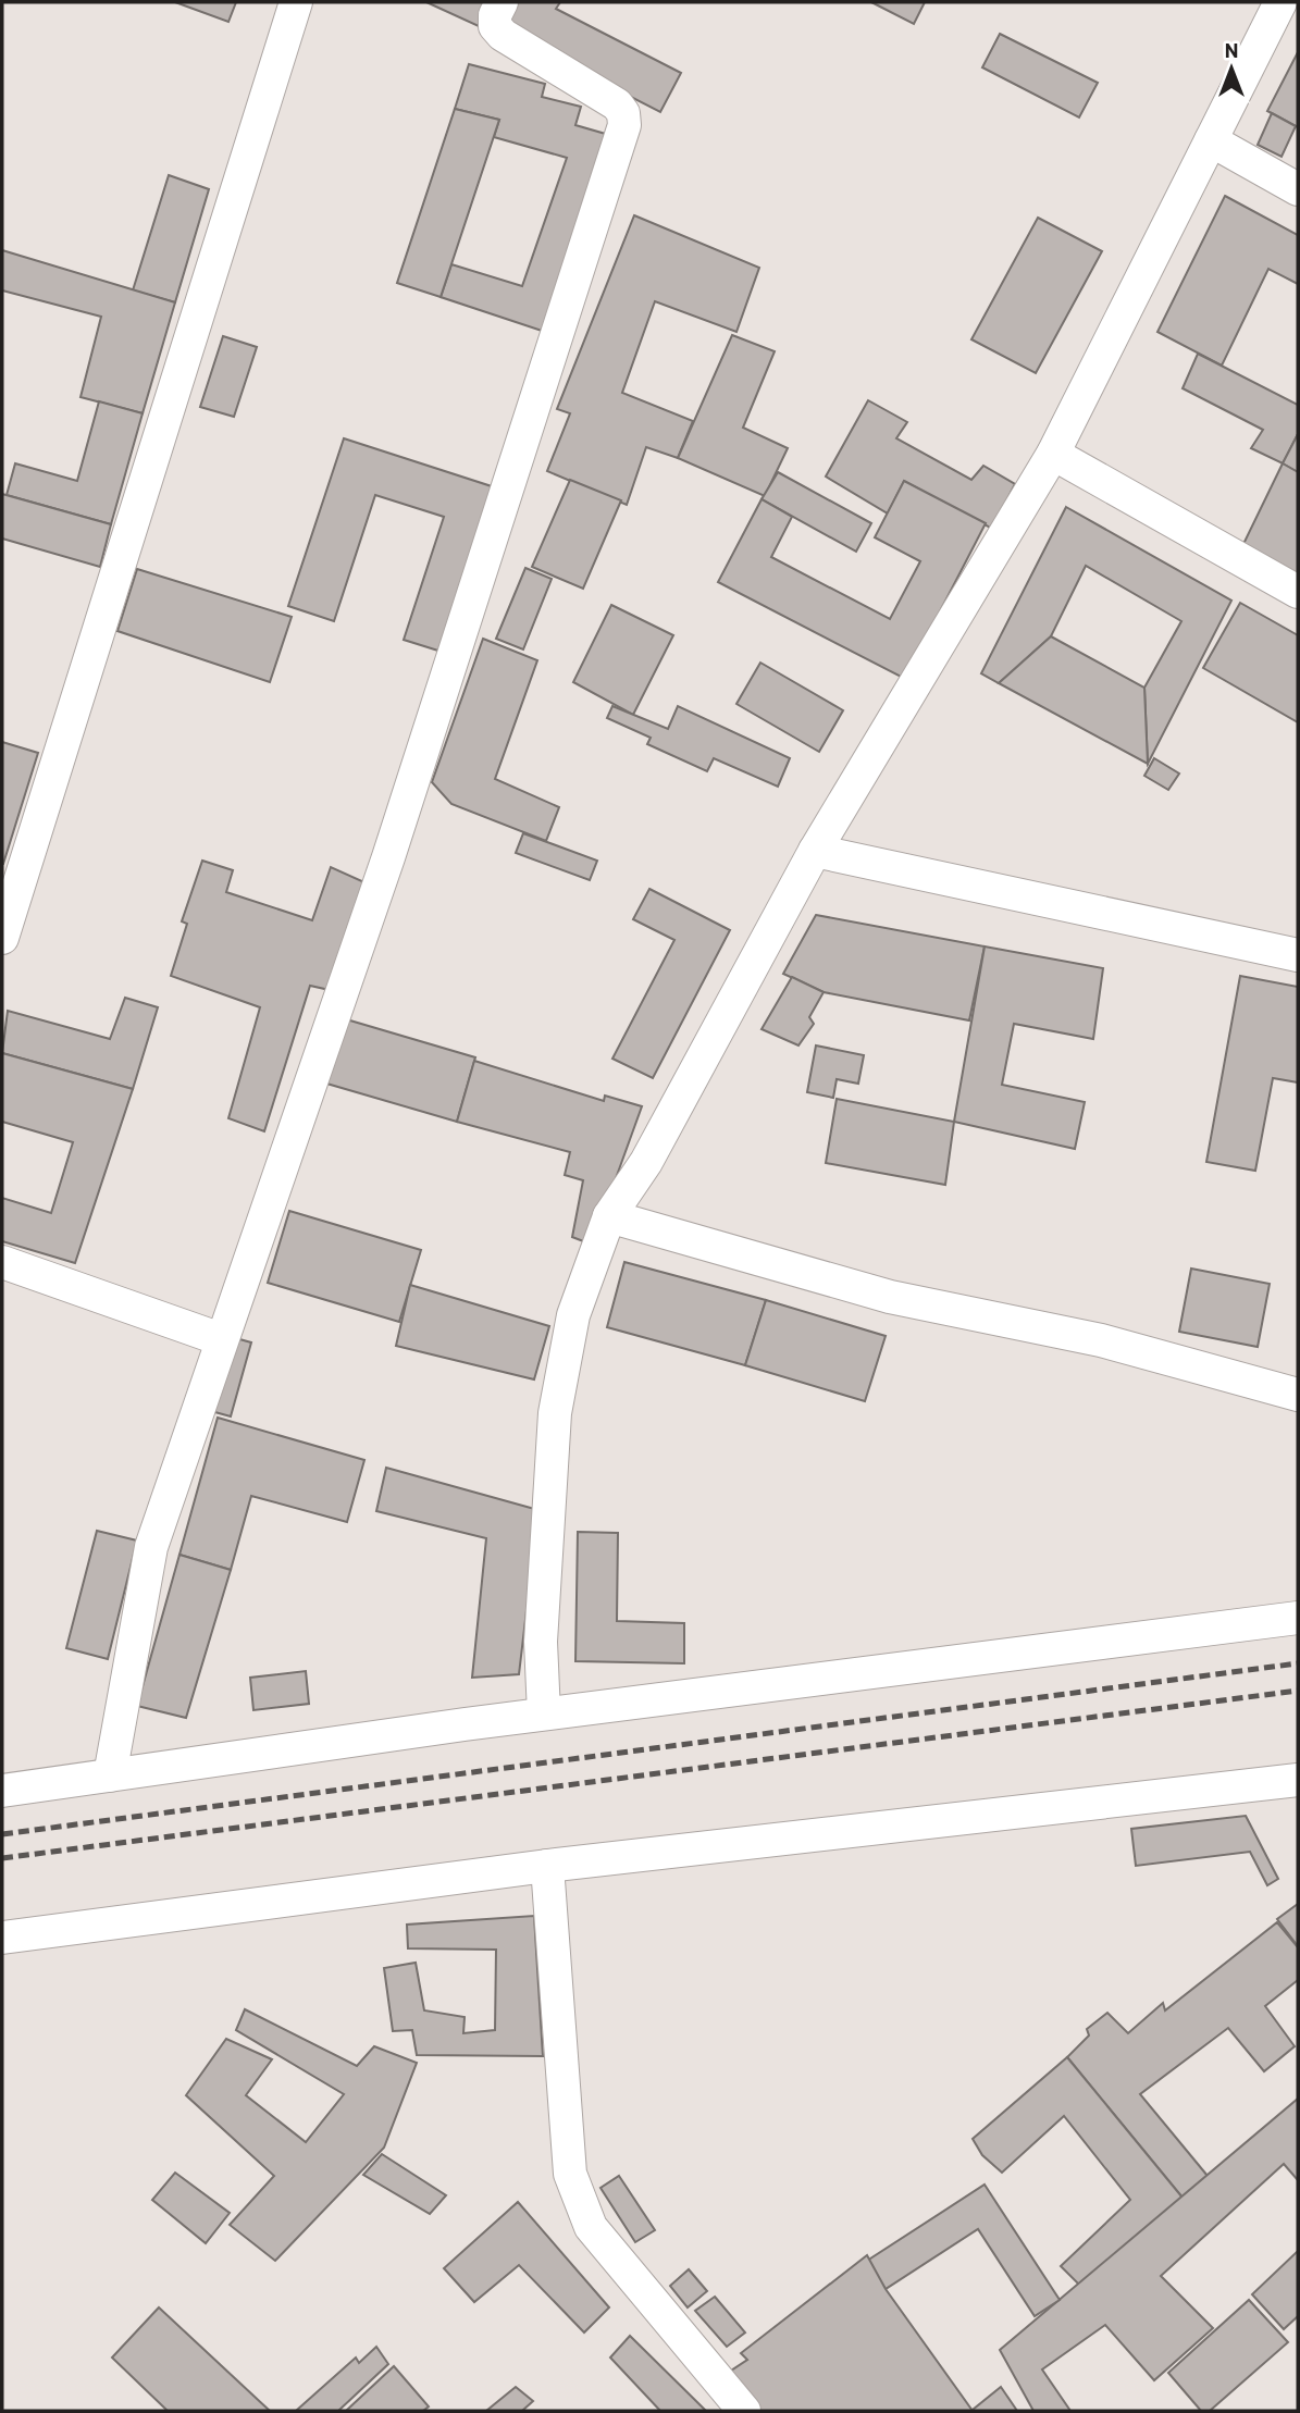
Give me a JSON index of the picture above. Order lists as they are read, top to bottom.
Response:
{
  "north": "top"
}
